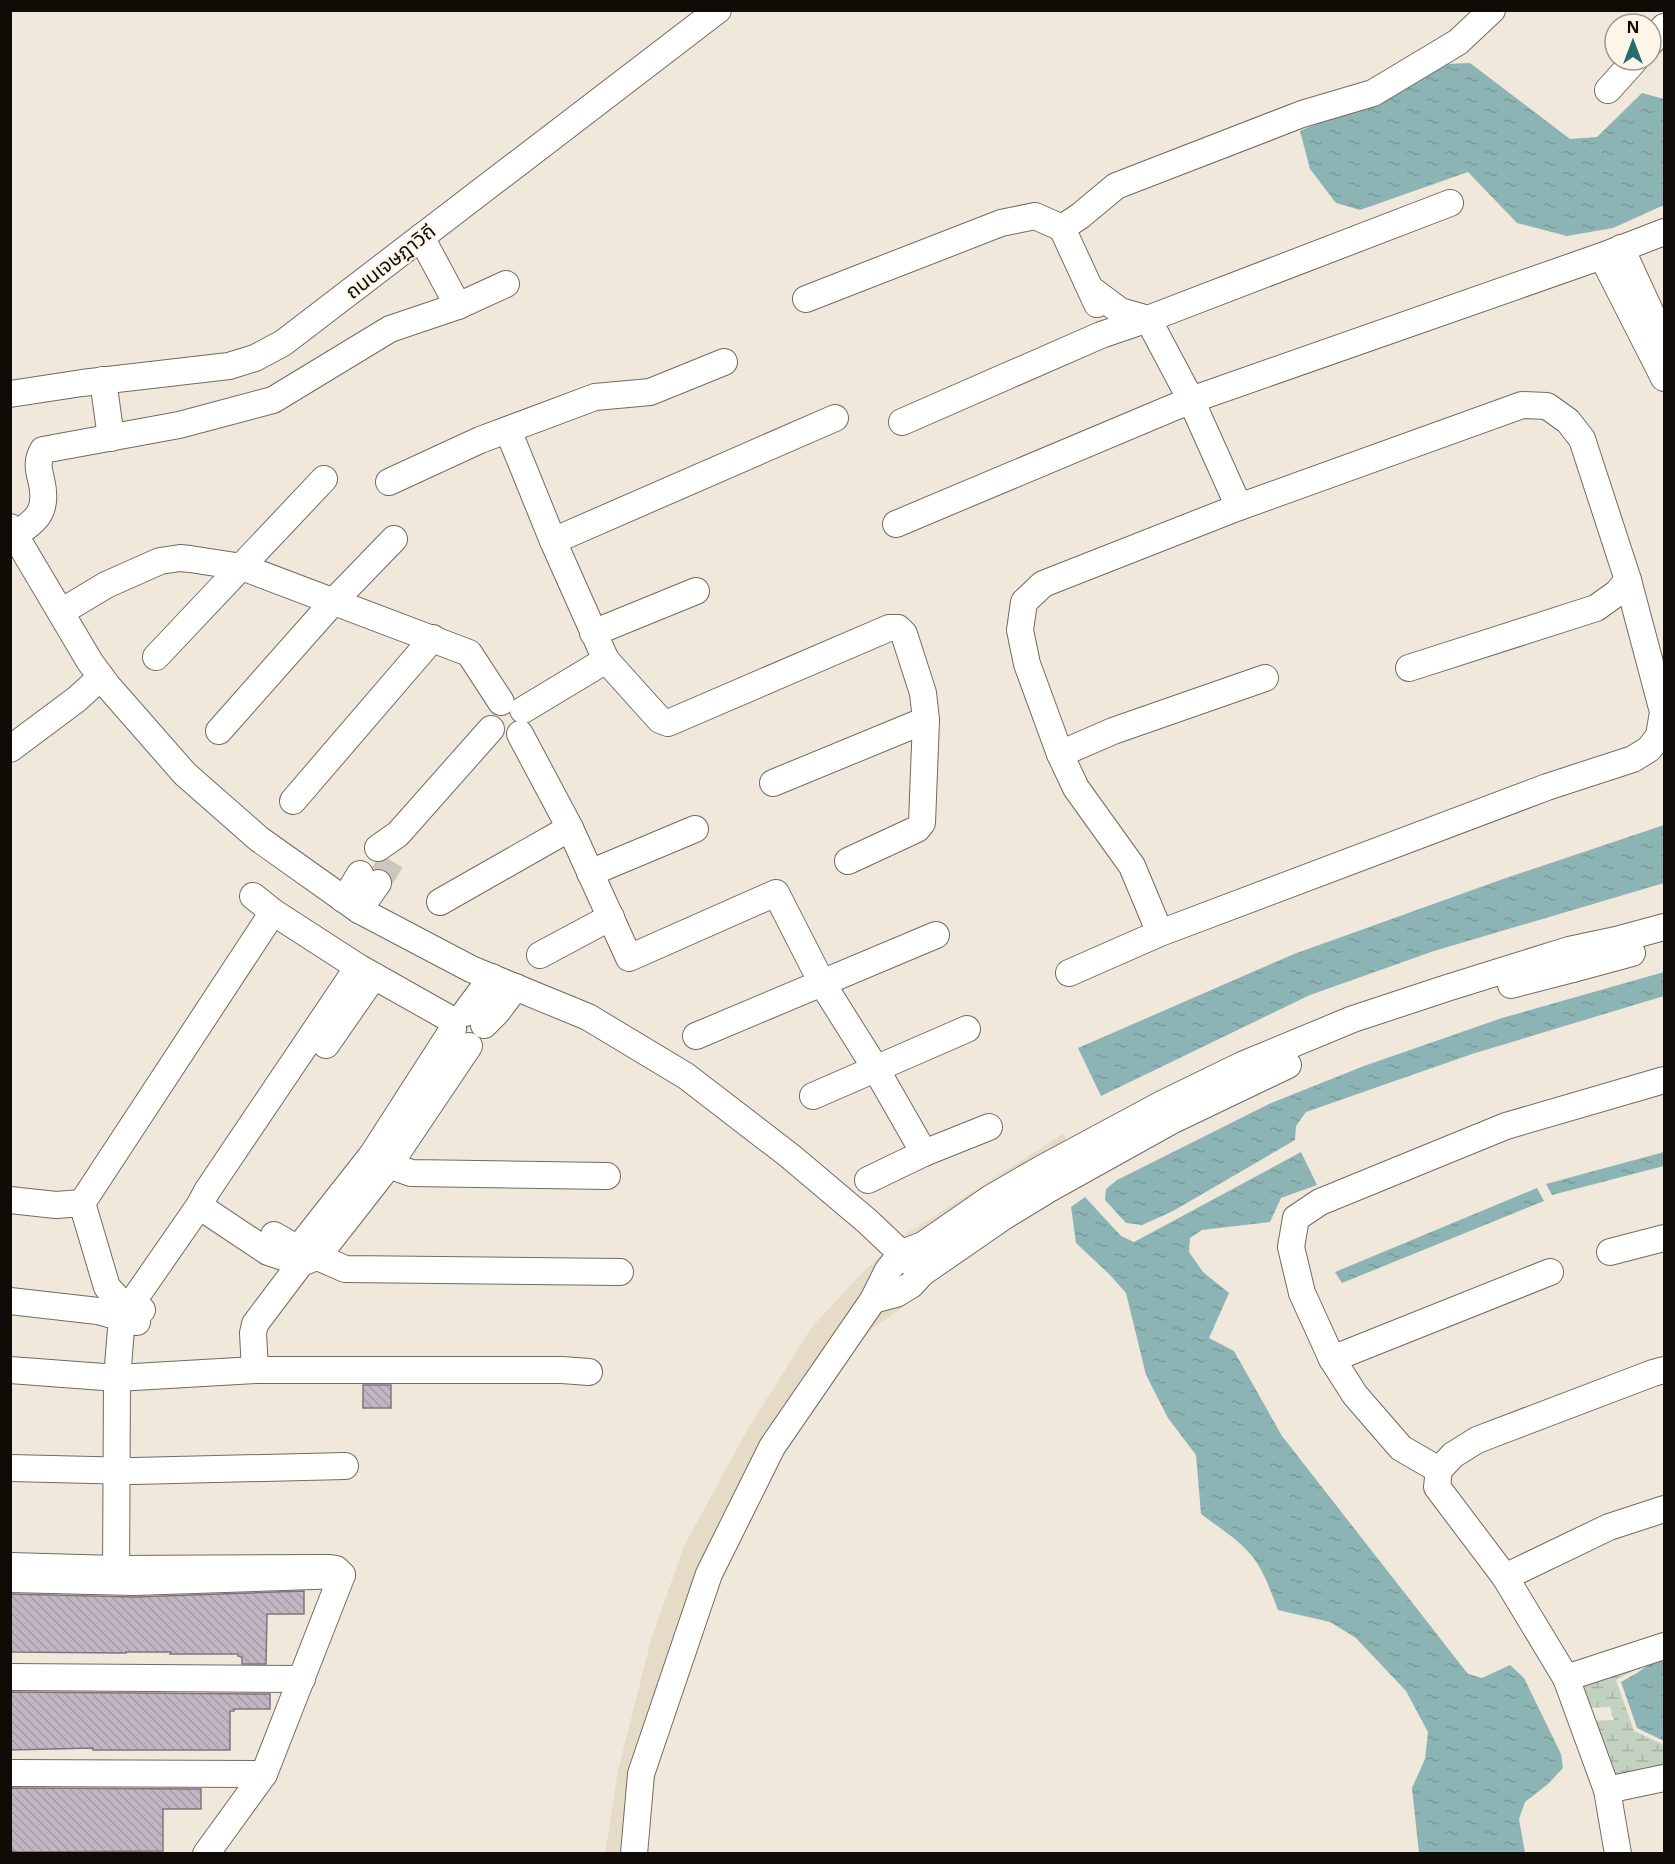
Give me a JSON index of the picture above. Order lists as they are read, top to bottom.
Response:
{
  "streets": {
    "street": ["ถนนเจษฎาวิถี"]
  },
  "north": "top"
}
